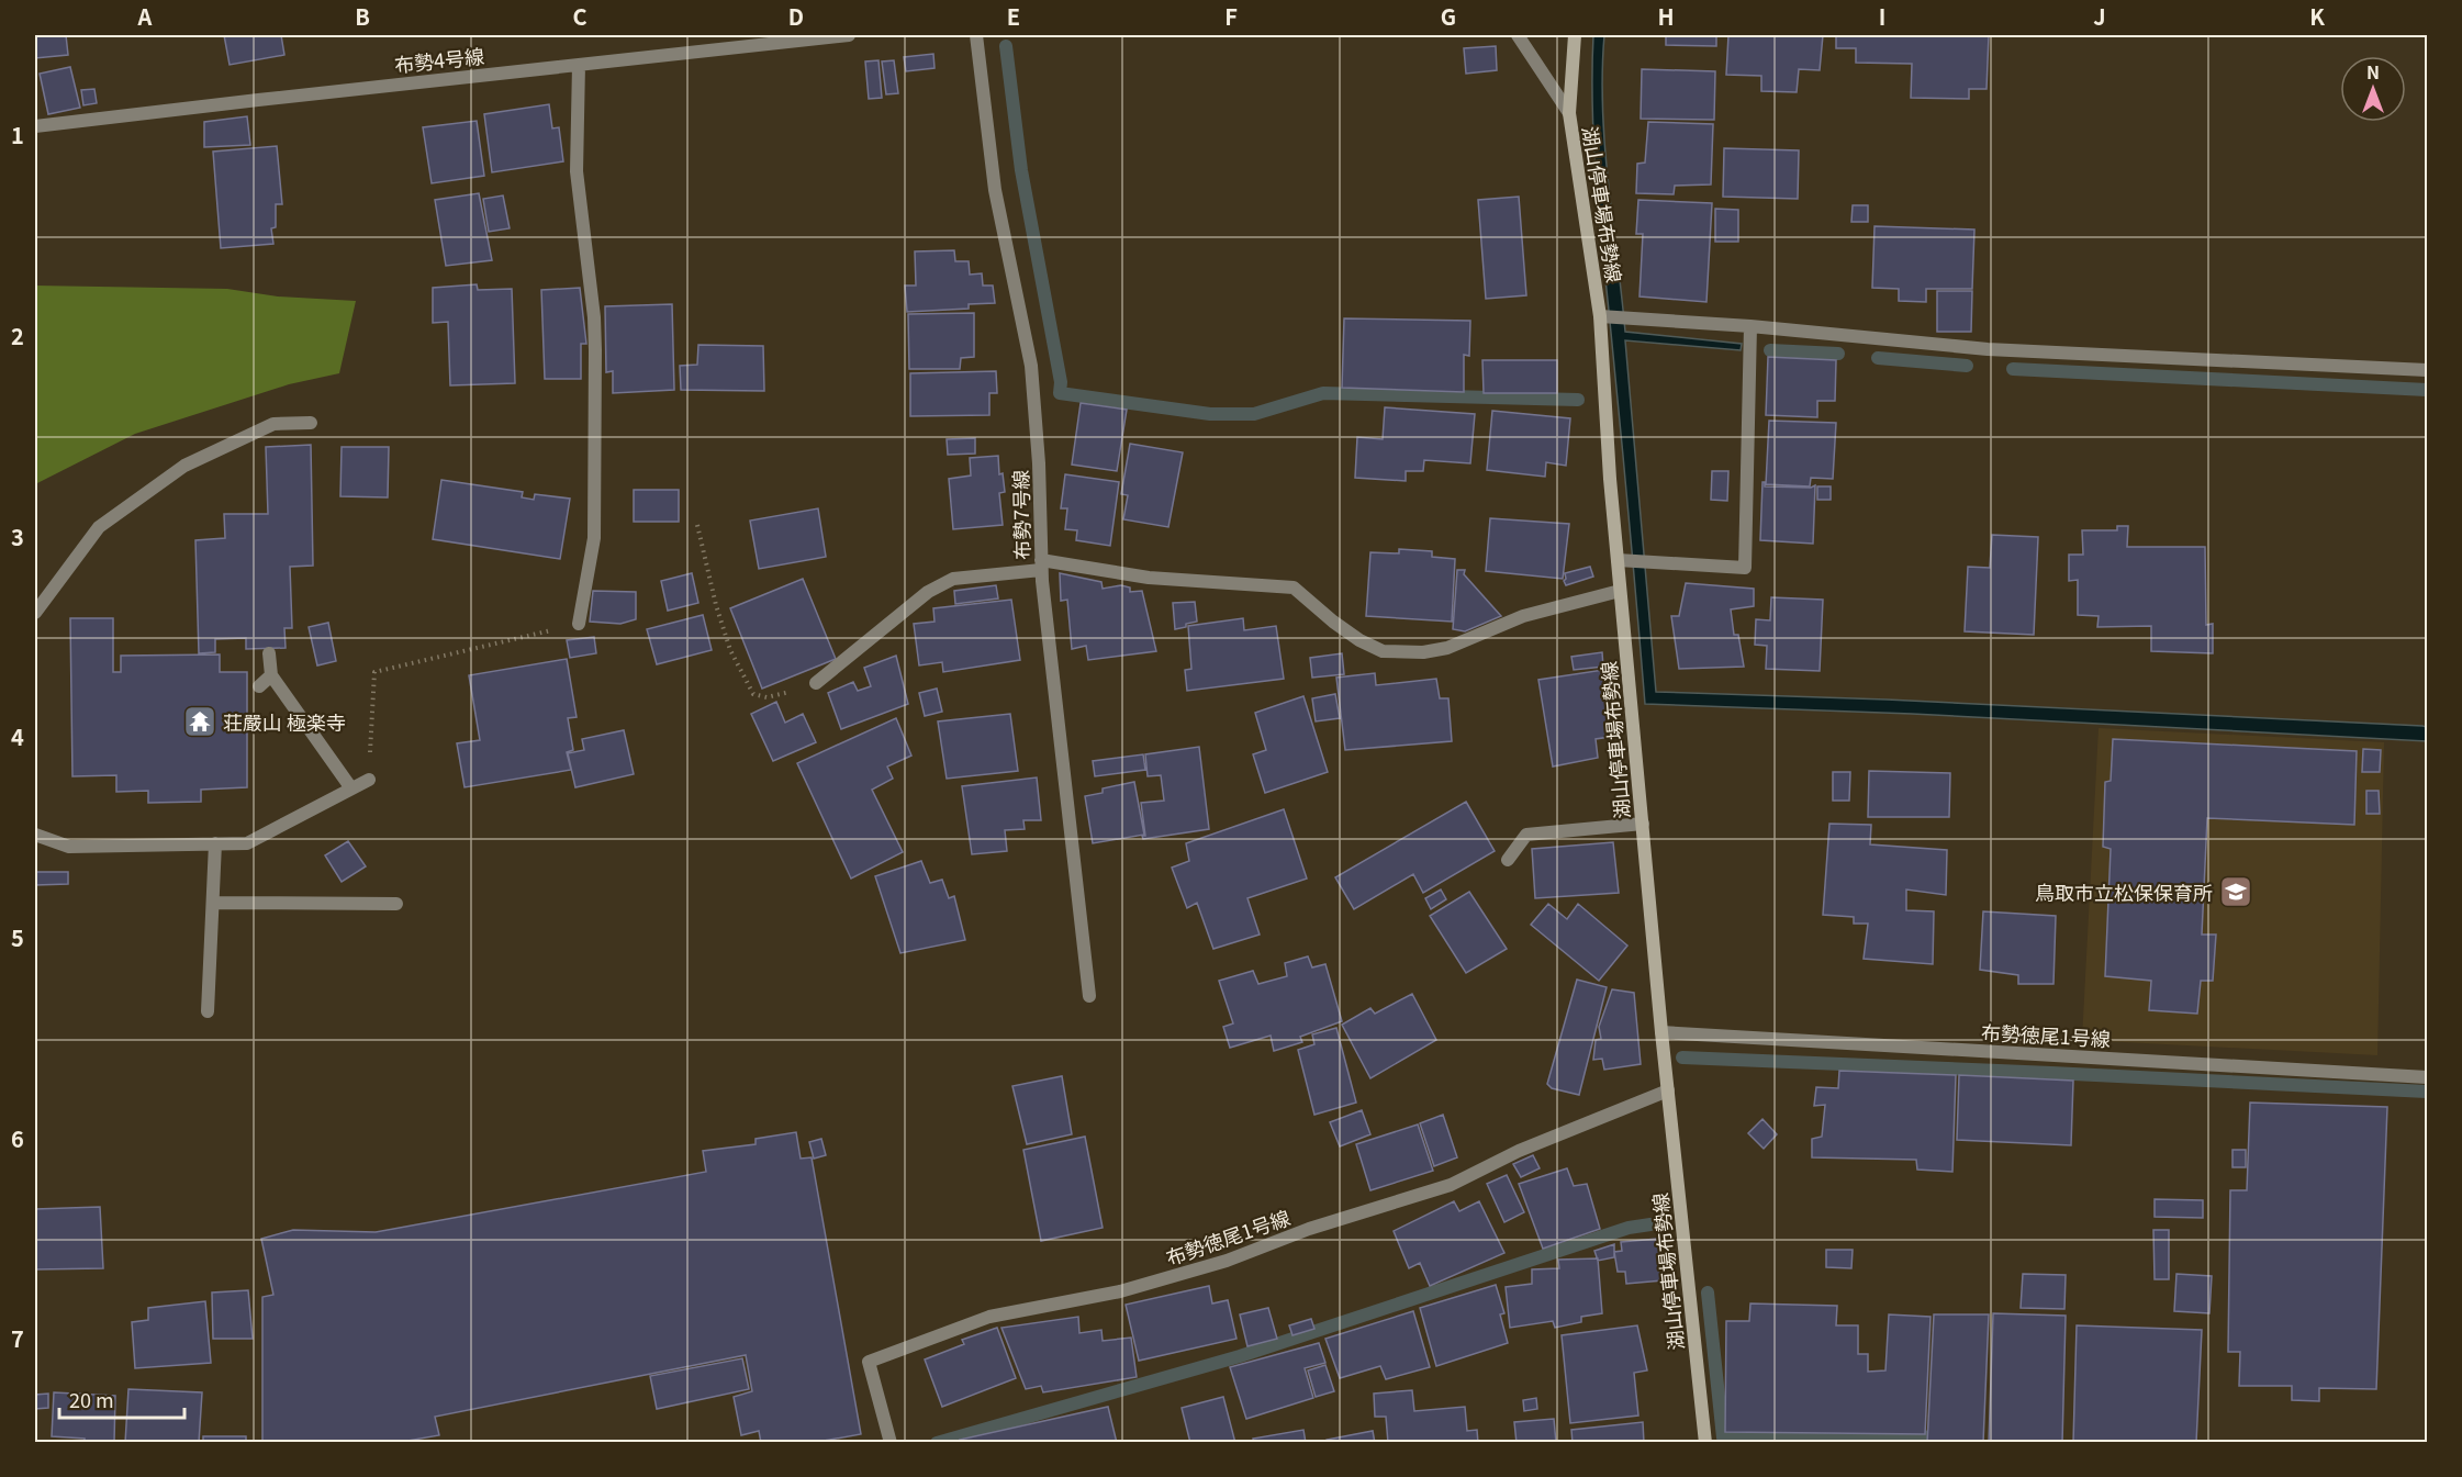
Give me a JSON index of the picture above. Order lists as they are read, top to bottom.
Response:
{
  "streets": {
    "main road": ["湖山停車場布勢線"],
    "street": ["布勢4号線", "布勢7号線", "布勢徳尾1号線"]
  },
  "crossings": [
    ["湖山停車場布勢線", "布勢徳尾1号線"]
  ],
  "places": {
    "temple": ["荘嚴山 極楽寺"],
    "school or university": ["鳥取市立松保保育所"]
  },
  "scale_bar": "20 m",
  "north": "top",
  "grid": {
    "columns": [
      "A",
      "B",
      "C",
      "D",
      "E",
      "F",
      "G",
      "H",
      "I",
      "J",
      "K"
    ],
    "rows": [
      "1",
      "2",
      "3",
      "4",
      "5",
      "6",
      "7"
    ]
  }
}
